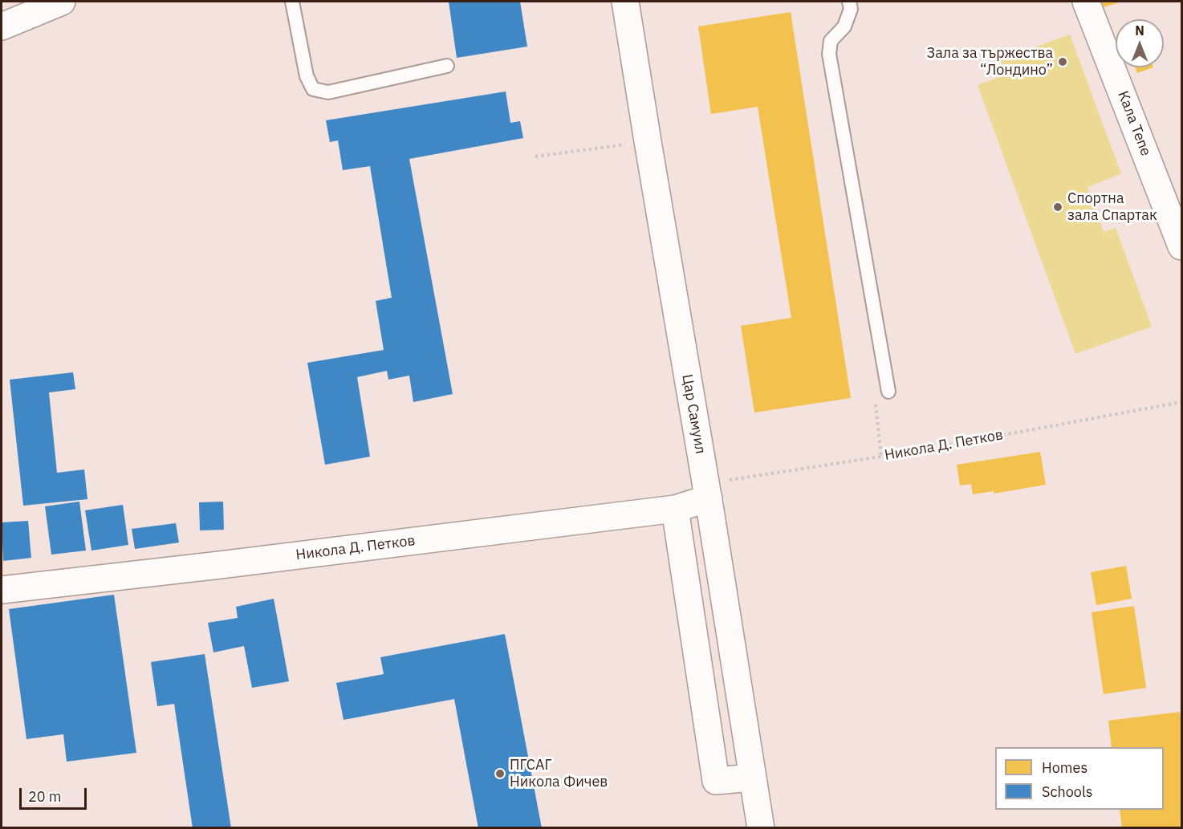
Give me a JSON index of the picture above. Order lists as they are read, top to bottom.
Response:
{
  "streets": {
    "street": ["Кала Тепе", "Цар Самуил", "Никола Д. Петков"]
  },
  "crossings": [
    ["Цар Самуил", "Никола Д. Петков"]
  ],
  "places": ["Зала за тържества “Лондино”", "Спортна зала Спартак", "ПГСАГ Никола Фичев"],
  "legend": ["Homes", "Schools"],
  "scale_bar": "20 m",
  "north": "top"
}
